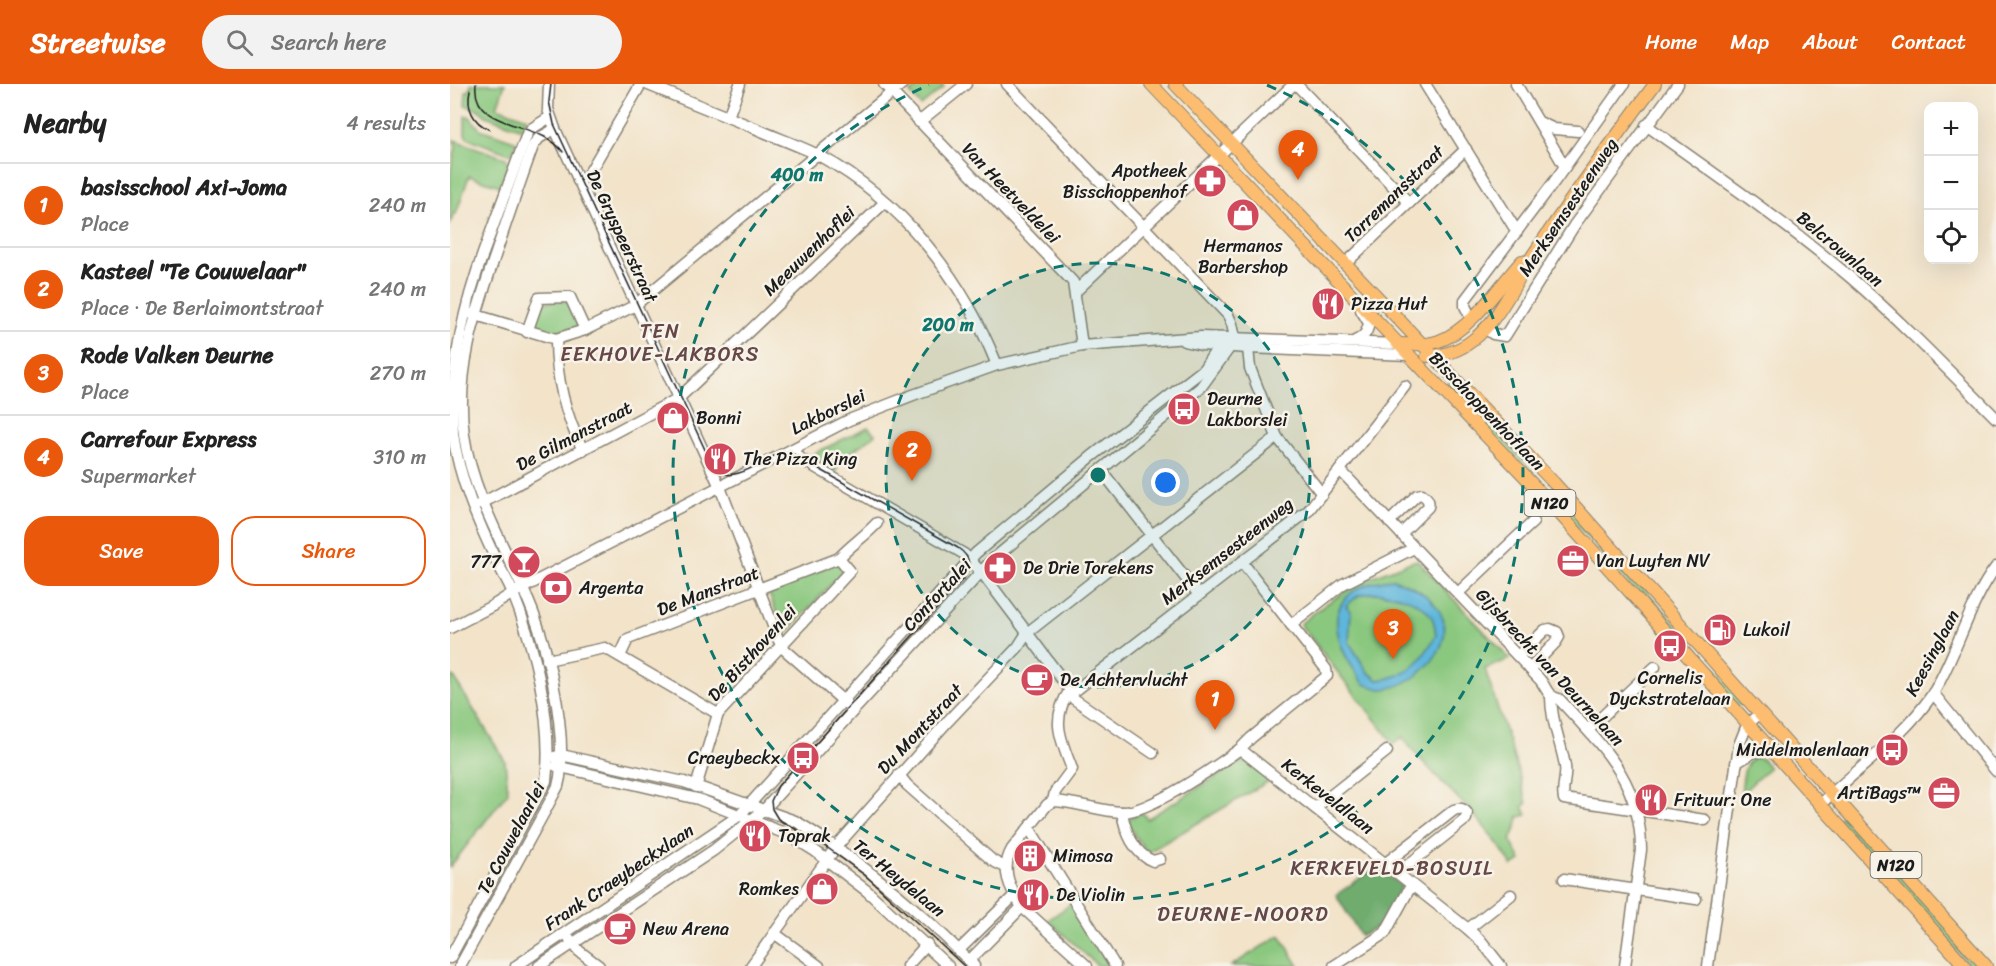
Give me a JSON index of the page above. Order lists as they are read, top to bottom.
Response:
{
  "streets": {
    "main road": [
      "Merksemsesteenweg",
      "Bisschoppenhoflaan",
      "Lakborslei",
      "N120"
    ],
    "street": [
      "Van Heetveldelei",
      "Torremansstraat",
      "De Gryspeerstraat",
      "Belcrownlaan",
      "Meeuwenhoflei",
      "De Gilmanstraat",
      "De Manstraat",
      "Confortalei",
      "De Bisthovenlei",
      "Keesinglaan",
      "Gijsbrecht van Deurnelaan",
      "Du Montstraat",
      "Kerkeveldlaan",
      "Te Couwelaarlei",
      "Frank Craeybeckxlaan",
      "Ter Heydelaan"
    ]
  },
  "crossings": [
    ["Torremansstraat", "Bisschoppenhoflaan"],
    ["Merksemsesteenweg", "Belcrownlaan"],
    ["Merksemsesteenweg", "Bisschoppenhoflaan"],
    ["Merksemsesteenweg", "Lakborslei"],
    ["Merksemsesteenweg", "Gijsbrecht van Deurnelaan"],
    ["De Gryspeerstraat", "Meeuwenhoflei"],
    ["De Gryspeerstraat", "Lakborslei"],
    ["De Gryspeerstraat", "De Gilmanstraat"],
    ["De Gryspeerstraat", "De Manstraat"],
    ["De Gryspeerstraat", "De Bisthovenlei"],
    ["Meeuwenhoflei", "De Gilmanstraat"],
    ["Bisschoppenhoflaan", "Lakborslei"],
    ["Bisschoppenhoflaan", "Keesinglaan"],
    ["Lakborslei", "Confortalei"],
    ["Lakborslei", "Te Couwelaarlei"],
    ["De Manstraat", "De Bisthovenlei"],
    ["Confortalei", "Ter Heydelaan"],
    ["De Bisthovenlei", "Ter Heydelaan"],
    ["Du Montstraat", "Ter Heydelaan"],
    ["Te Couwelaarlei", "Ter Heydelaan"],
    ["Frank Craeybeckxlaan", "Ter Heydelaan"]
  ],
  "districts": ["TEN EEKHOVE-LAKBORS", "KERKEVELD-BOSUIL", "DEURNE-NOORD"],
  "places": {
    "pharmacy": ["Apotheek Bisschoppenhof", "De Drie Torekens"],
    "shop": ["Hermanos Barbershop", "Bonni", "Romkes"],
    "restaurant": [
      "Pizza Hut",
      "The Pizza King",
      "Frituur: One",
      "Toprak",
      "De Violin"
    ],
    "bus stop": [
      "Deurne Lakborslei",
      "Cornelis Dyckstratelaan",
      "Middelmolenlaan",
      "Craeybeckx"
    ],
    "office": ["Van Luyten NV", "ArtiBags™"],
    "bar": ["777"],
    "bank": ["Argenta"],
    "fuel station": ["Lukoil"],
    "cafe": ["De Achtervlucht", "New Arena"],
    "building": ["Mimosa"]
  },
  "page": {
    "header": "Streetwise",
    "search": "Search here",
    "nav": [
      "Home",
      "Map",
      "About",
      "Contact"
    ],
    "heading": ["Nearby", "4 results"],
    "map_buttons": ["+", "−"],
    "pins": [
      "4",
      "2",
      "3",
      "1"
    ],
    "list": [
      {
        "mark": "1",
        "name": "basisschool Axi-Joma",
        "note": "Place",
        "value": "240 m"
      },
      {
        "mark": "2",
        "name": "Kasteel \"Te Couwelaar\"",
        "note": "Place · De Berlaimontstraat",
        "value": "240 m"
      },
      {
        "mark": "3",
        "name": "Rode Valken Deurne",
        "note": "Place",
        "value": "270 m"
      },
      {
        "mark": "4",
        "name": "Carrefour Express",
        "note": "Supermarket",
        "value": "310 m"
      }
    ],
    "buttons": ["Save", "Share"]
  },
  "rings": ["400 m", "200 m"]
}
